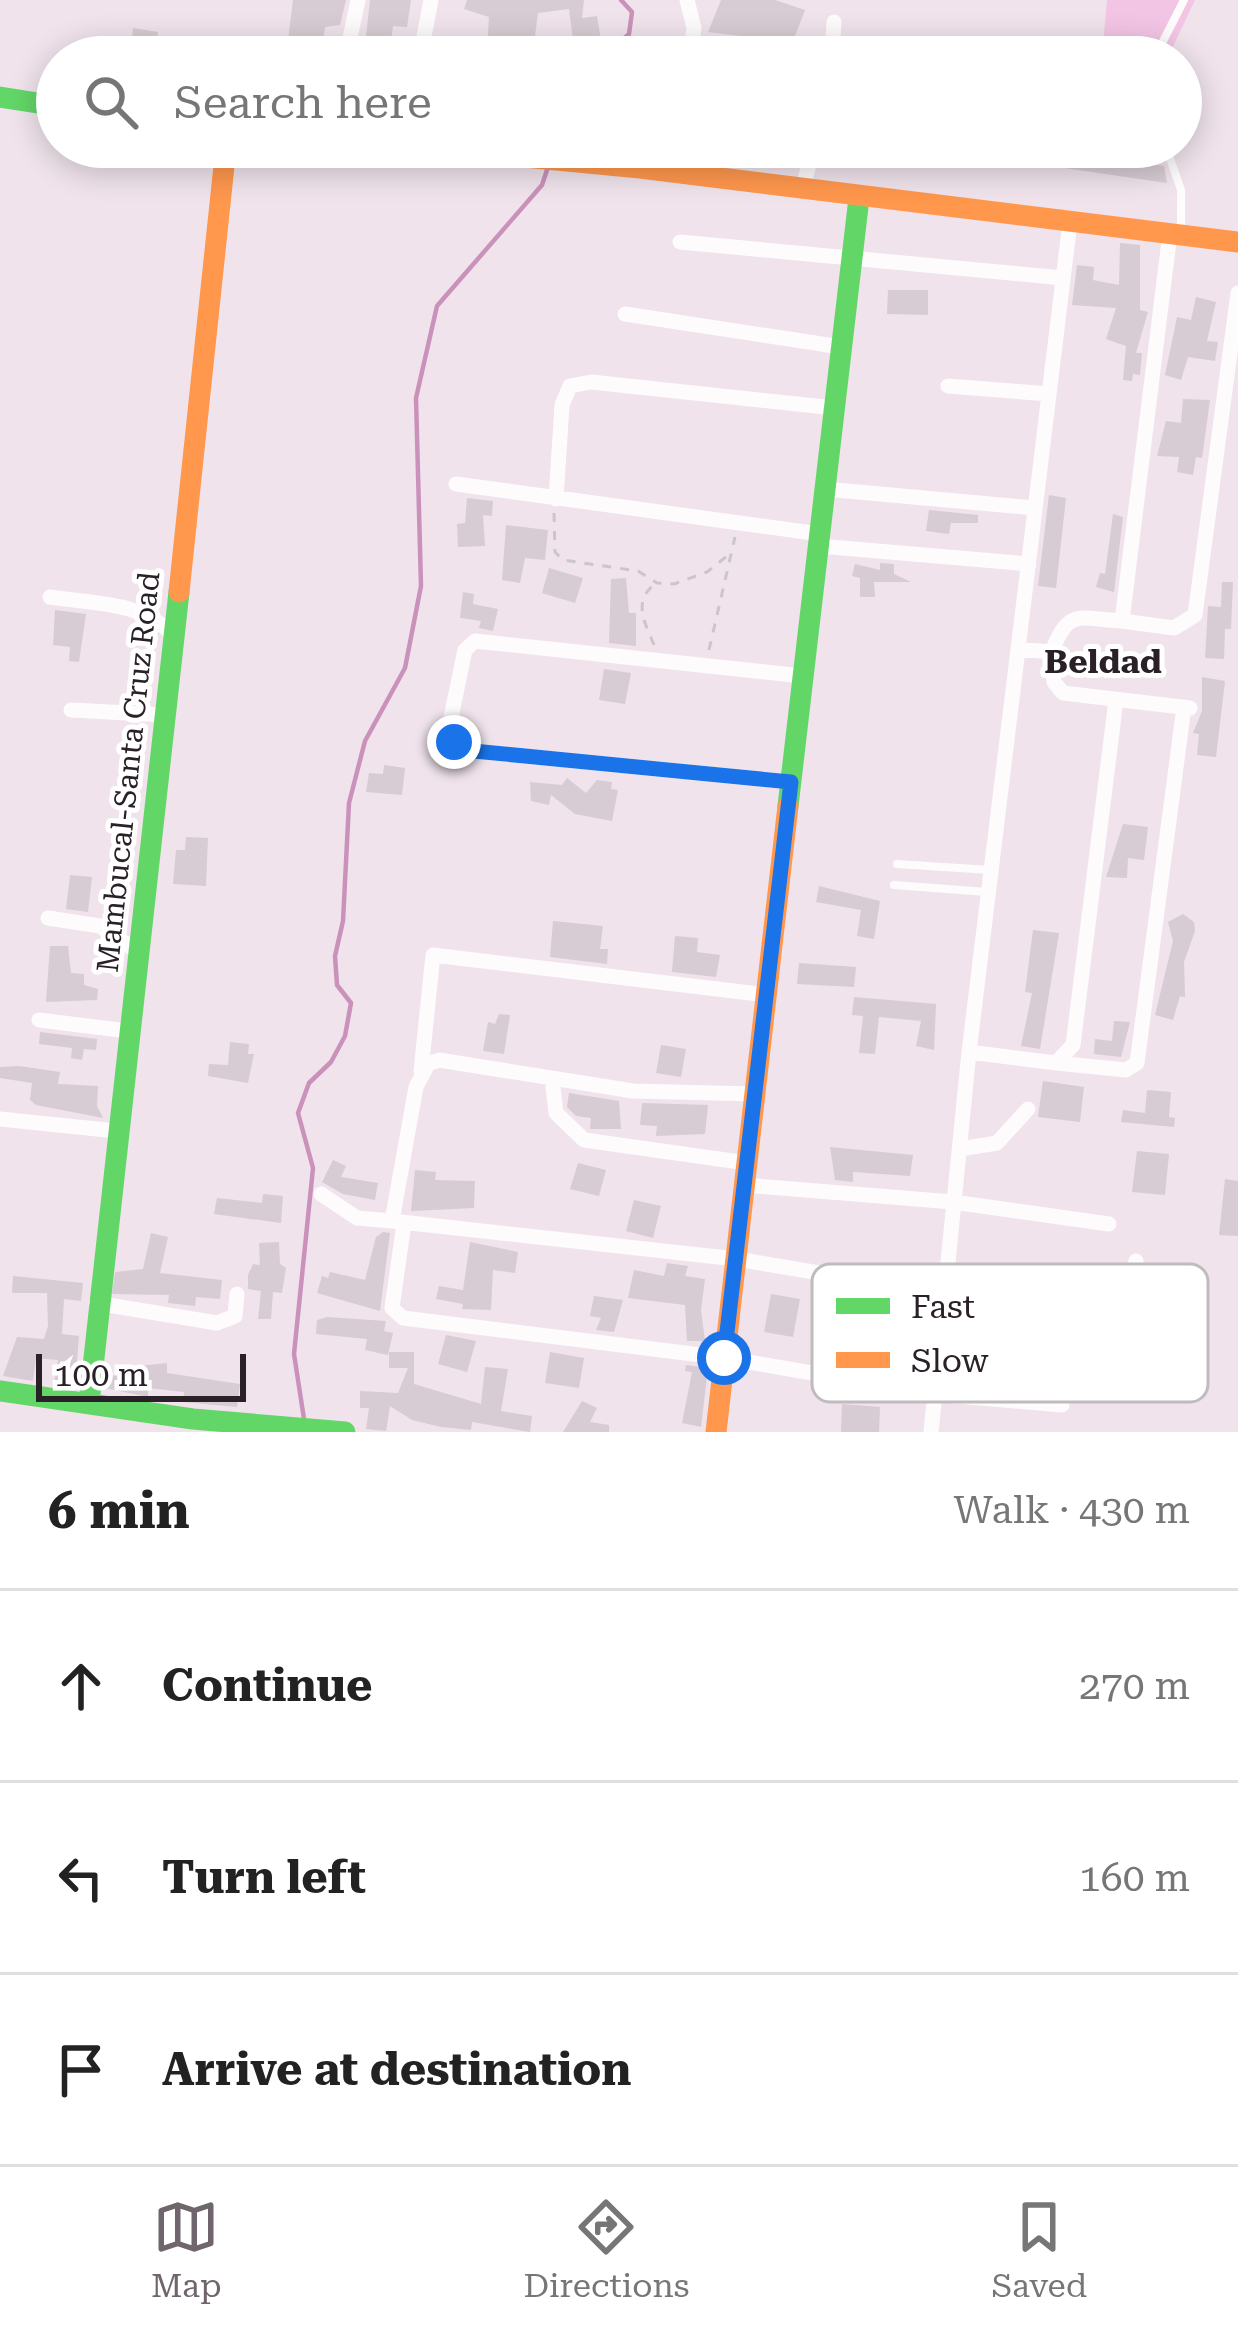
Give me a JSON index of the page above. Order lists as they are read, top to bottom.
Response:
{
  "streets": {
    "street": ["Mambucal-Santa Cruz Road"]
  },
  "districts": ["Beldad"],
  "legend": ["Fast", "Slow"],
  "scale_bar": "100 m",
  "page": {
    "search": "Search here",
    "scale": "100 m",
    "heading": ["6 min", "Walk · 430 m"],
    "list": [
      ["Continue", "270 m"],
      ["Turn left", "160 m"],
      "Arrive at destination"
    ],
    "nav": ["Map", "Directions", "Saved"]
  }
}
